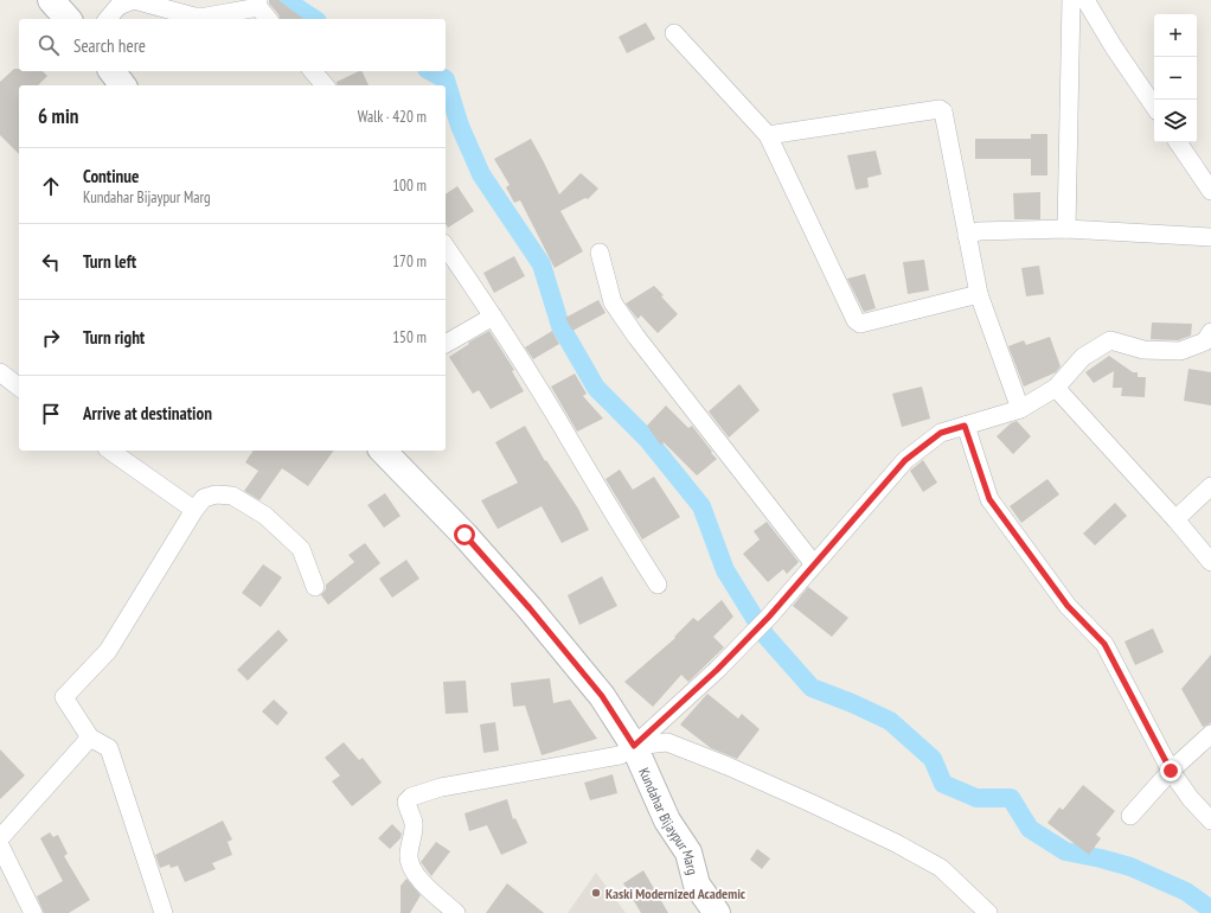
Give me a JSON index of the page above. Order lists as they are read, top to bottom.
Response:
{
  "streets": {
    "main road": ["Kundahar Bijaypur Marg"]
  },
  "places": ["Kaski Modernized Academic"],
  "page": {
    "map_buttons": ["+", "−"],
    "search": "Search here",
    "heading": ["6 min", "Walk · 420 m"],
    "list": [
      ["Continue", "Kundahar Bijaypur Marg", "100 m"],
      ["Turn left", "170 m"],
      ["Turn right", "150 m"],
      "Arrive at destination"
    ]
  }
}
